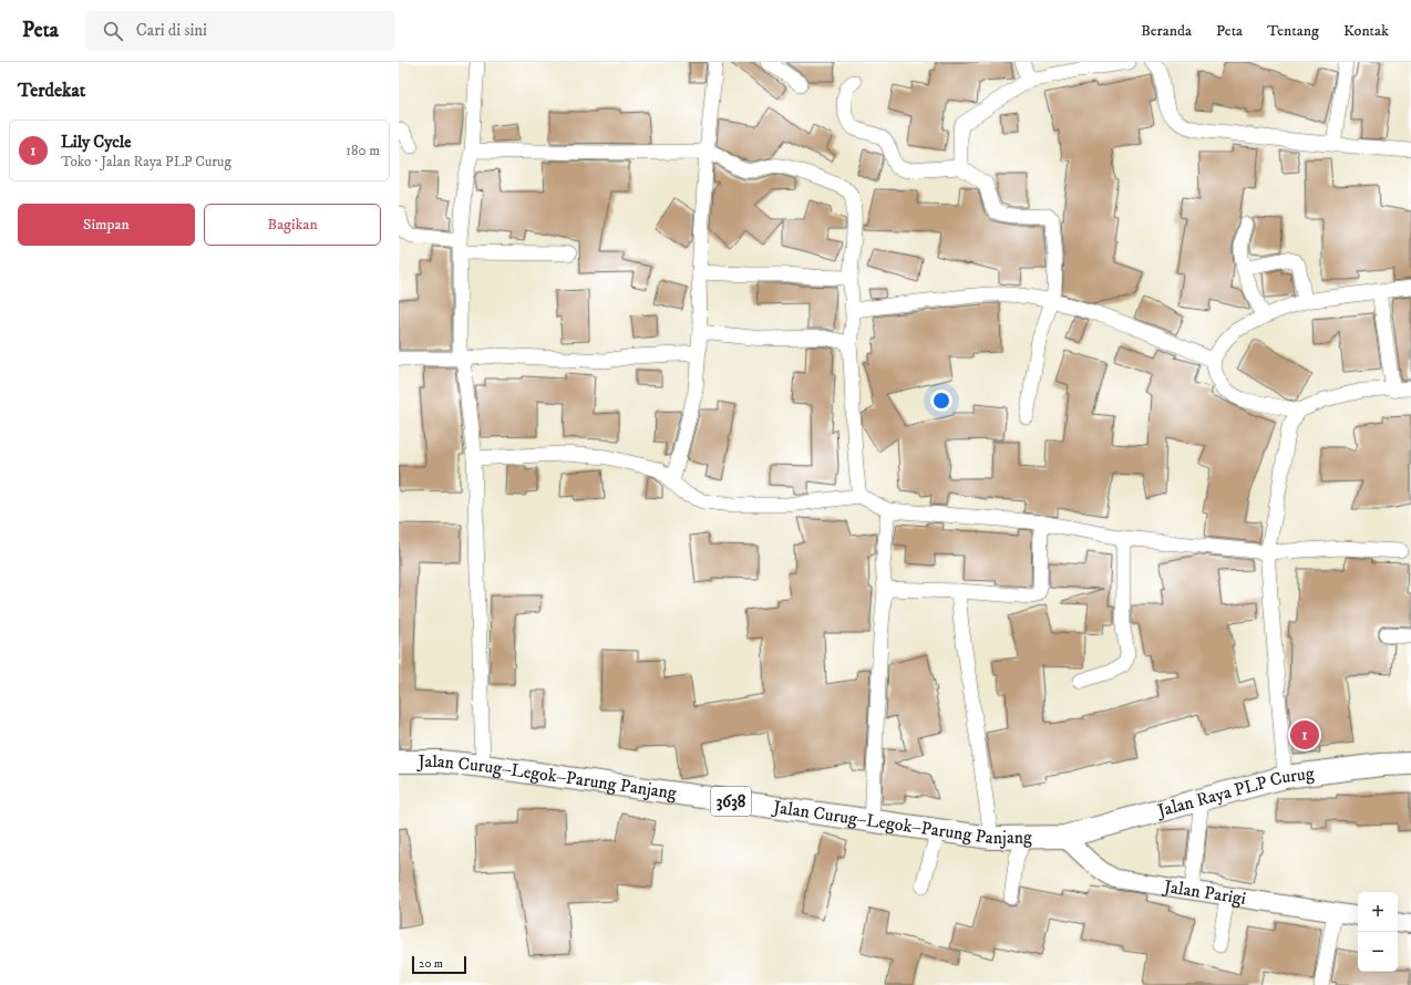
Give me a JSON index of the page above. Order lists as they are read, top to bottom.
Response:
{
  "streets": {
    "main road": ["Jalan Curug–Legok–Parung Panjang", "Jalan Raya PLP Curug", "3638"],
    "street": ["Jalan Parigi"]
  },
  "crossings": [
    ["Jalan Curug–Legok–Parung Panjang", "Jalan Raya PLP Curug"],
    ["Jalan Curug–Legok–Parung Panjang", "Jalan Parigi"],
    ["Jalan Raya PLP Curug", "Jalan Parigi"]
  ],
  "scale_bar": "20 m",
  "page": {
    "header": "Peta",
    "search": "Cari di sini",
    "nav": [
      "Beranda",
      "Peta",
      "Tentang",
      "Kontak"
    ],
    "heading": "Terdekat",
    "list": [
      {
        "mark": "1",
        "name": "Lily Cycle",
        "note": "Toko · Jalan Raya PLP Curug",
        "value": "180 m"
      }
    ],
    "buttons": ["Simpan", "Bagikan"],
    "pins": "1",
    "map_buttons": ["+", "−"],
    "scale": "20 m"
  }
}
